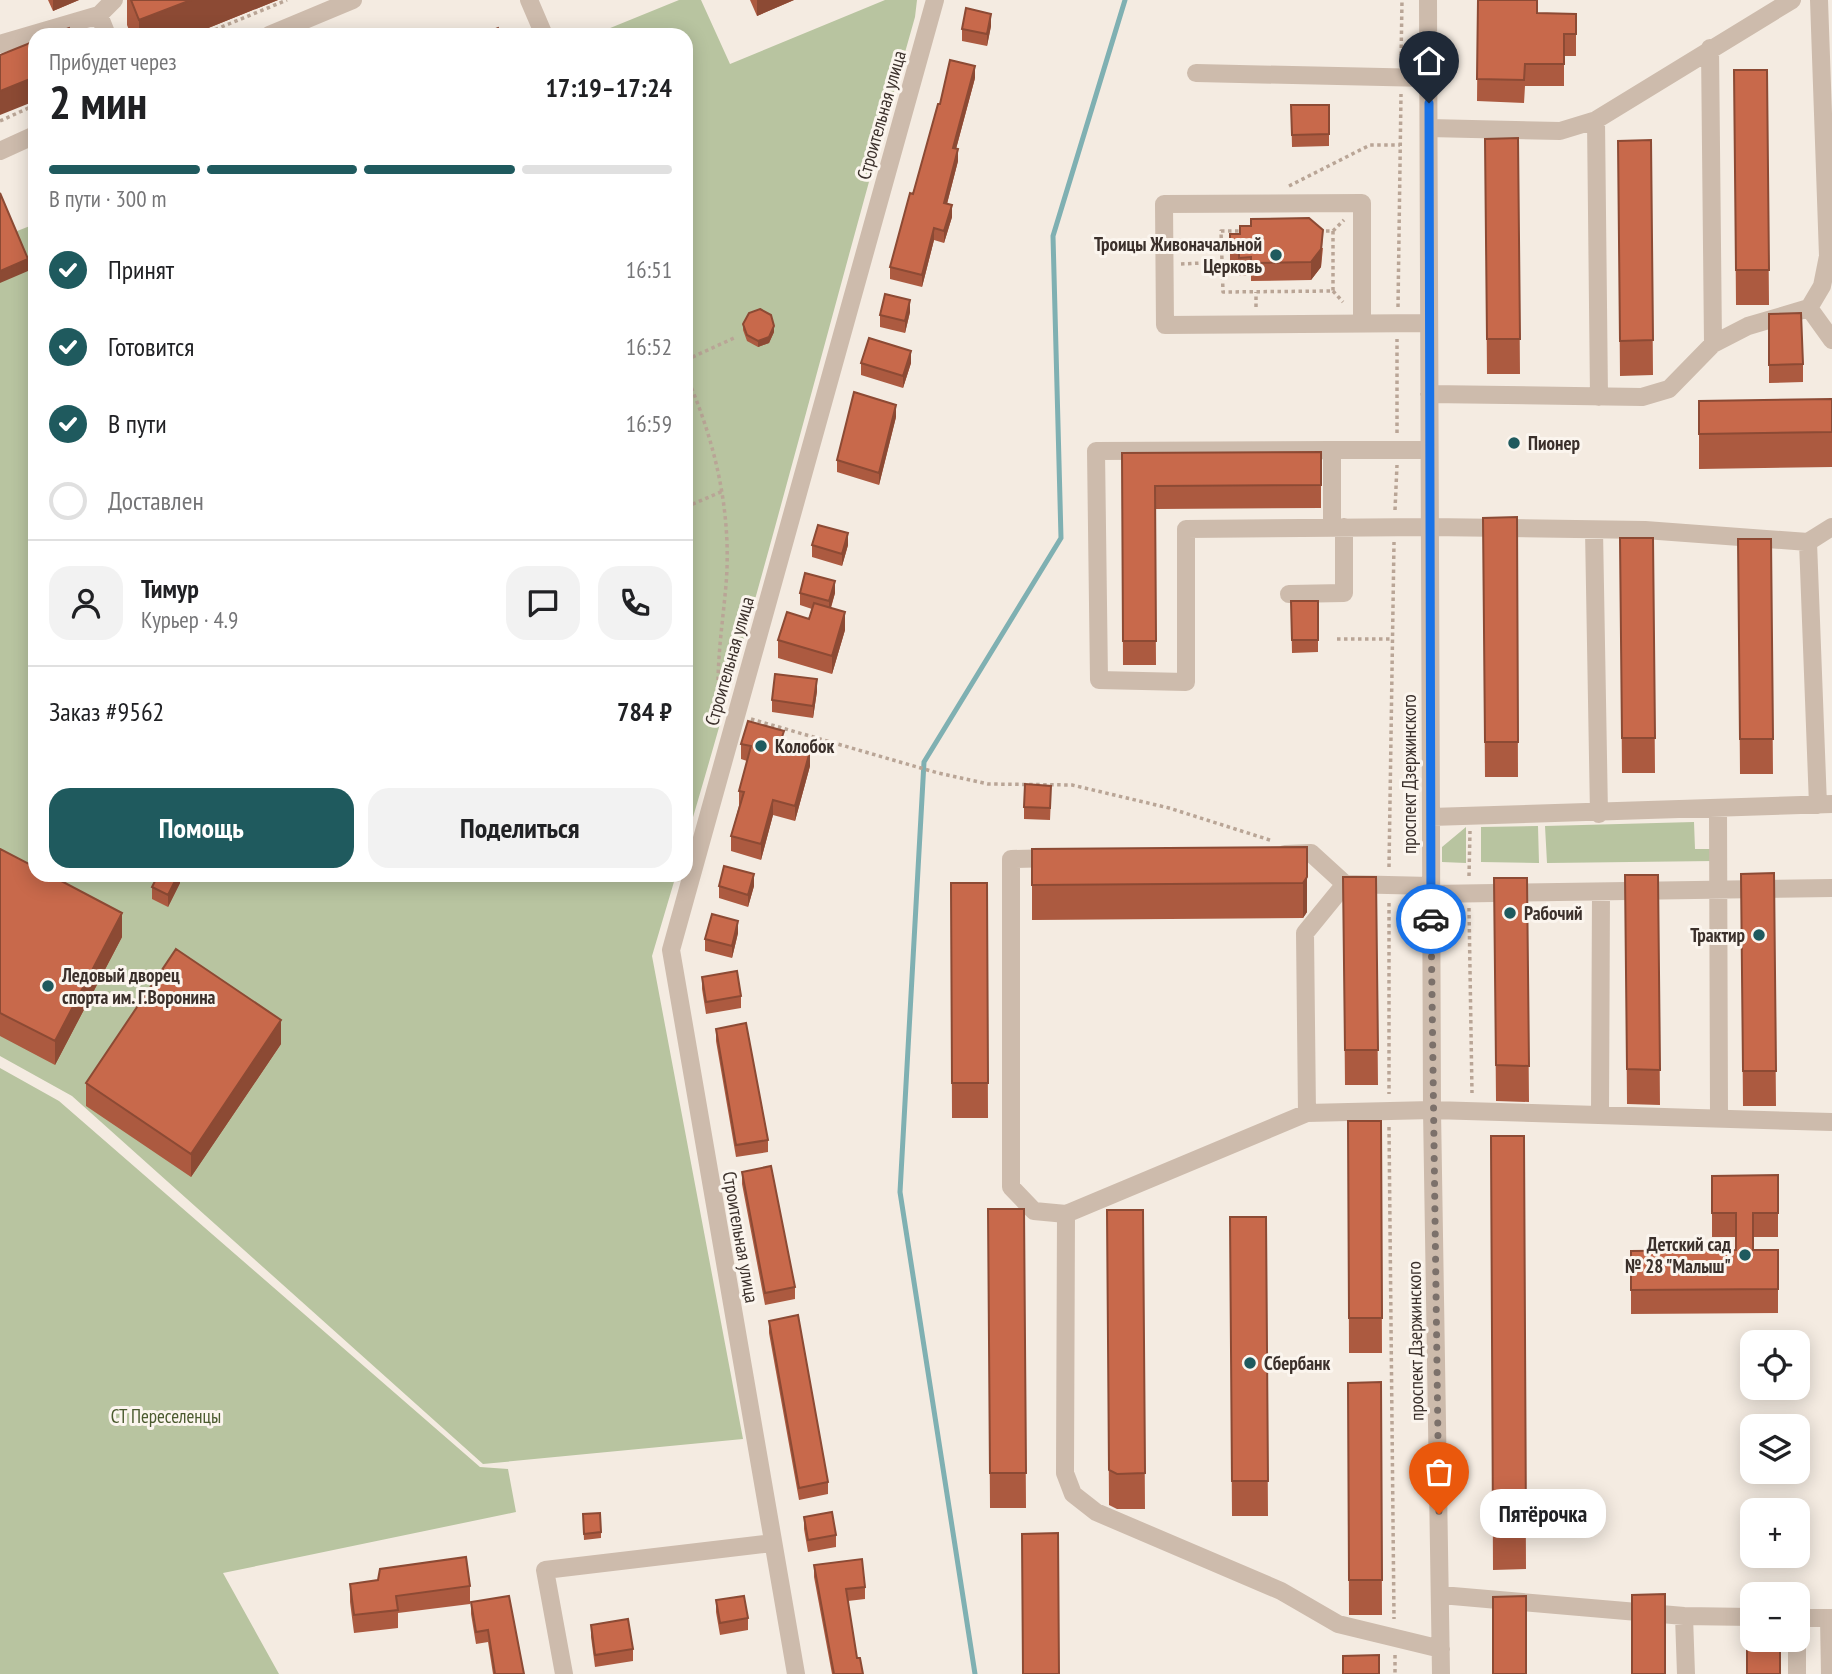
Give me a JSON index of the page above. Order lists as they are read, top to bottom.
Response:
{
  "streets": {
    "street": ["Строительная улица", "проспект Дзержинского"]
  },
  "parks": ["СТ Переселенцы"],
  "places": [
    "Троицы Живоначальной Церковь",
    "Пионер",
    "Колобок",
    "Рабочий",
    "Трактир",
    "Ледовый дворец спорта им. Г.Воронина",
    "Детский сад № 28 \"Малыш\"",
    "Сбербанк",
    "Пятёрочка"
  ],
  "page": {
    "heading": ["2 мин", "Прибудет через", "17:19–17:24"],
    "panel": [
      "Тимур",
      "Курьер · 4.9",
      "Заказ #9562",
      "784 ₽"
    ],
    "bar": "В пути · 300 m",
    "list": [
      ["Принят", "16:51"],
      ["Готовится", "16:52"],
      ["В пути", "16:59"],
      "Доставлен"
    ],
    "buttons": ["Помощь", "Поделиться"],
    "map_buttons": ["+", "−"],
    "bubble": "Пятёрочка"
  }
}
